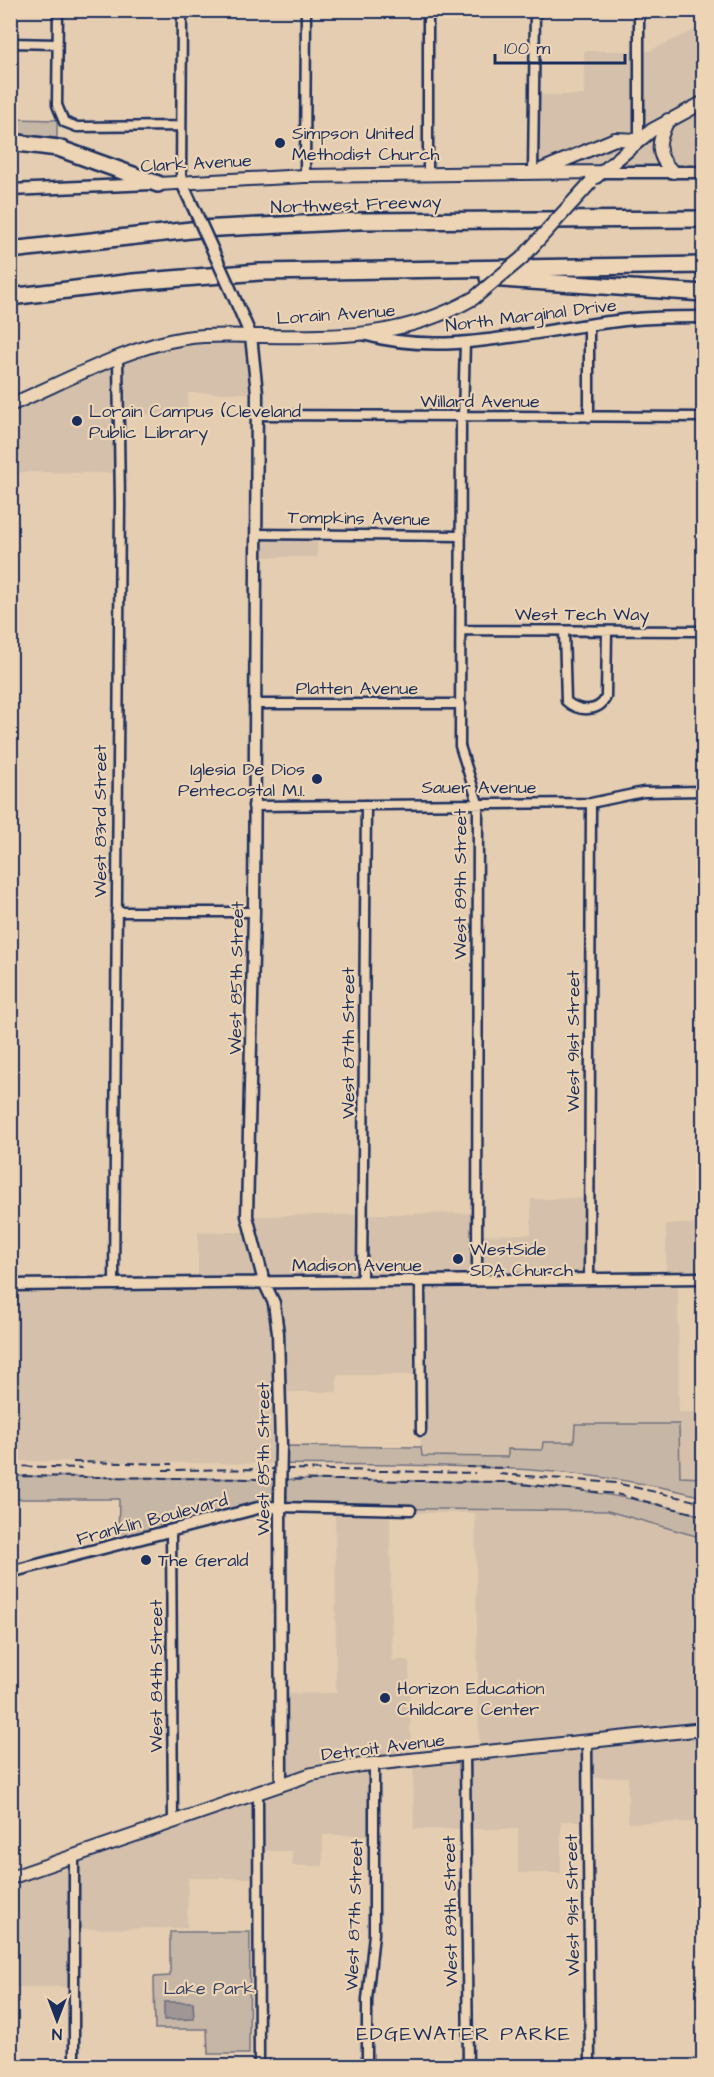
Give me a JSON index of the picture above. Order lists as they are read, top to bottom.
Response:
{
  "streets": {
    "highway": ["Northwest Freeway"],
    "main road": ["Clark Avenue", "Lorain Avenue", "Detroit Avenue"],
    "street": [
      "North Marginal Drive",
      "Willard Avenue",
      "Tompkins Avenue",
      "West Tech Way",
      "Platten Avenue",
      "Sauer Avenue",
      "West 83rd Street",
      "West 89th Street",
      "West 85th Street",
      "West 91st Street",
      "West 87th Street",
      "Madison Avenue",
      "Franklin Boulevard",
      "West 84th Street"
    ]
  },
  "crossings": [
    ["Clark Avenue", "Lorain Avenue"],
    ["Clark Avenue", "West 85th Street"],
    ["Lorain Avenue", "North Marginal Drive"],
    ["Lorain Avenue", "West 83rd Street"],
    ["Lorain Avenue", "West 85th Street"],
    ["North Marginal Drive", "West 89th Street"],
    ["Willard Avenue", "West 89th Street"],
    ["Willard Avenue", "West 85th Street"],
    ["Tompkins Avenue", "West 89th Street"],
    ["Tompkins Avenue", "West 85th Street"],
    ["West Tech Way", "West 89th Street"],
    ["Platten Avenue", "West 89th Street"],
    ["Platten Avenue", "West 85th Street"],
    ["Sauer Avenue", "West 89th Street"],
    ["Sauer Avenue", "West 85th Street"],
    ["Sauer Avenue", "West 91st Street"],
    ["Sauer Avenue", "West 87th Street"],
    ["West 83rd Street", "Madison Avenue"],
    ["West 89th Street", "Madison Avenue"],
    ["West 89th Street", "Detroit Avenue"],
    ["West 85th Street", "Madison Avenue"],
    ["West 85th Street", "Franklin Boulevard"],
    ["West 85th Street", "Detroit Avenue"],
    ["West 91st Street", "Madison Avenue"],
    ["West 91st Street", "Detroit Avenue"],
    ["West 87th Street", "Madison Avenue"],
    ["West 87th Street", "Detroit Avenue"],
    ["Franklin Boulevard", "West 84th Street"],
    ["West 84th Street", "Detroit Avenue"]
  ],
  "districts": ["EDGEWATER PARKE"],
  "parks": ["Lake Park"],
  "places": [
    "Simpson United Methodist Church",
    "Lorain Campus (Cleveland Public Library",
    "Iglesia De Dios Pentecostal M.I.",
    "WestSide SDA Church",
    "The Gerald",
    "Horizon Education Childcare Center"
  ],
  "scale_bar": "100 m",
  "north": "bottom"
}
